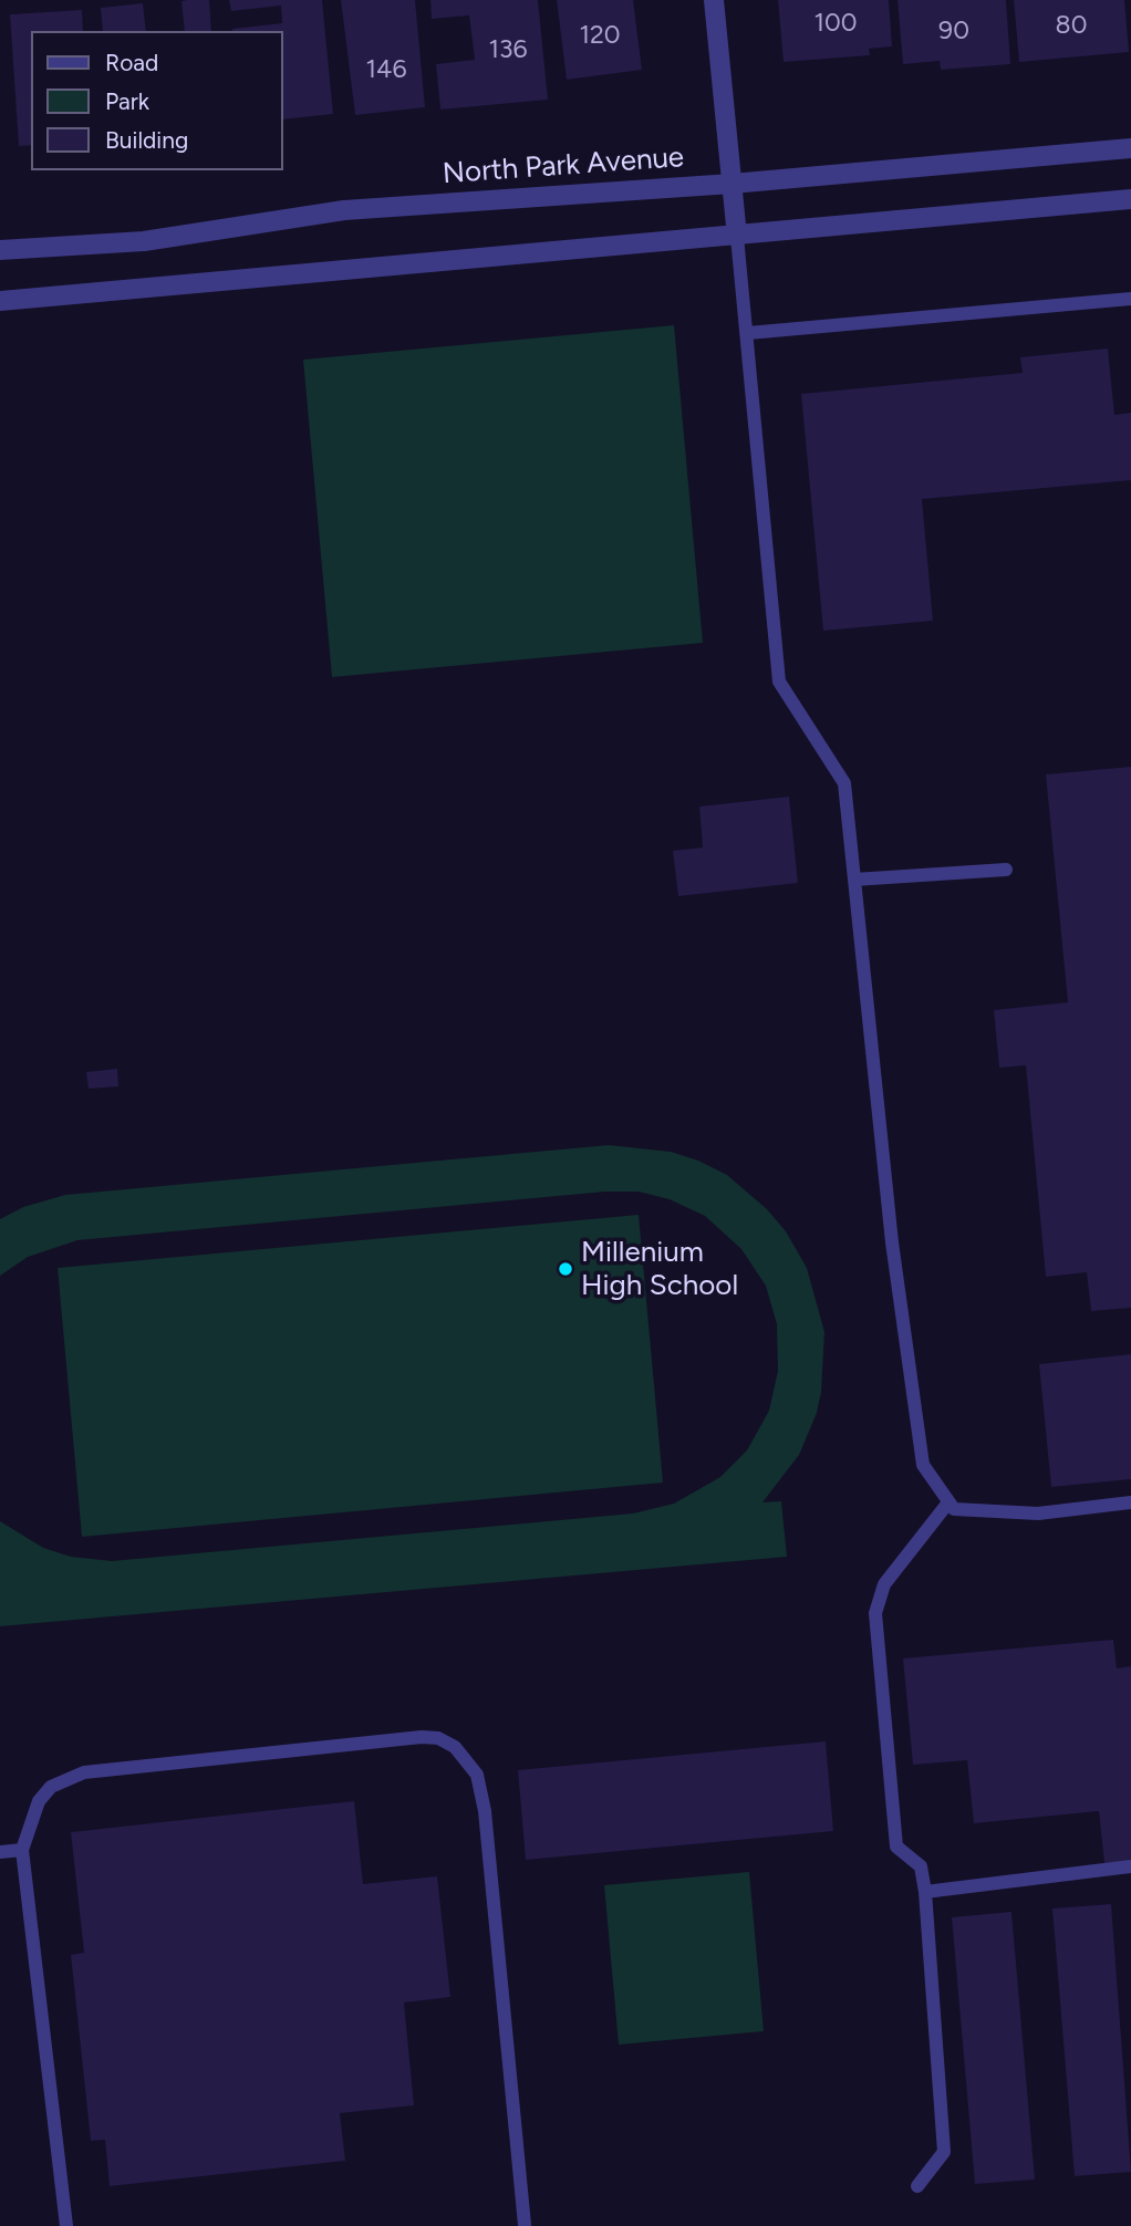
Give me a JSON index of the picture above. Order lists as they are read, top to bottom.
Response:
{
  "streets": {
    "street": ["North Park Avenue"]
  },
  "places": ["Millenium High School"],
  "house_numbers": [
    "100",
    "80",
    "90",
    "120",
    "136",
    "146"
  ],
  "legend": ["Road", "Park", "Building"]
}
